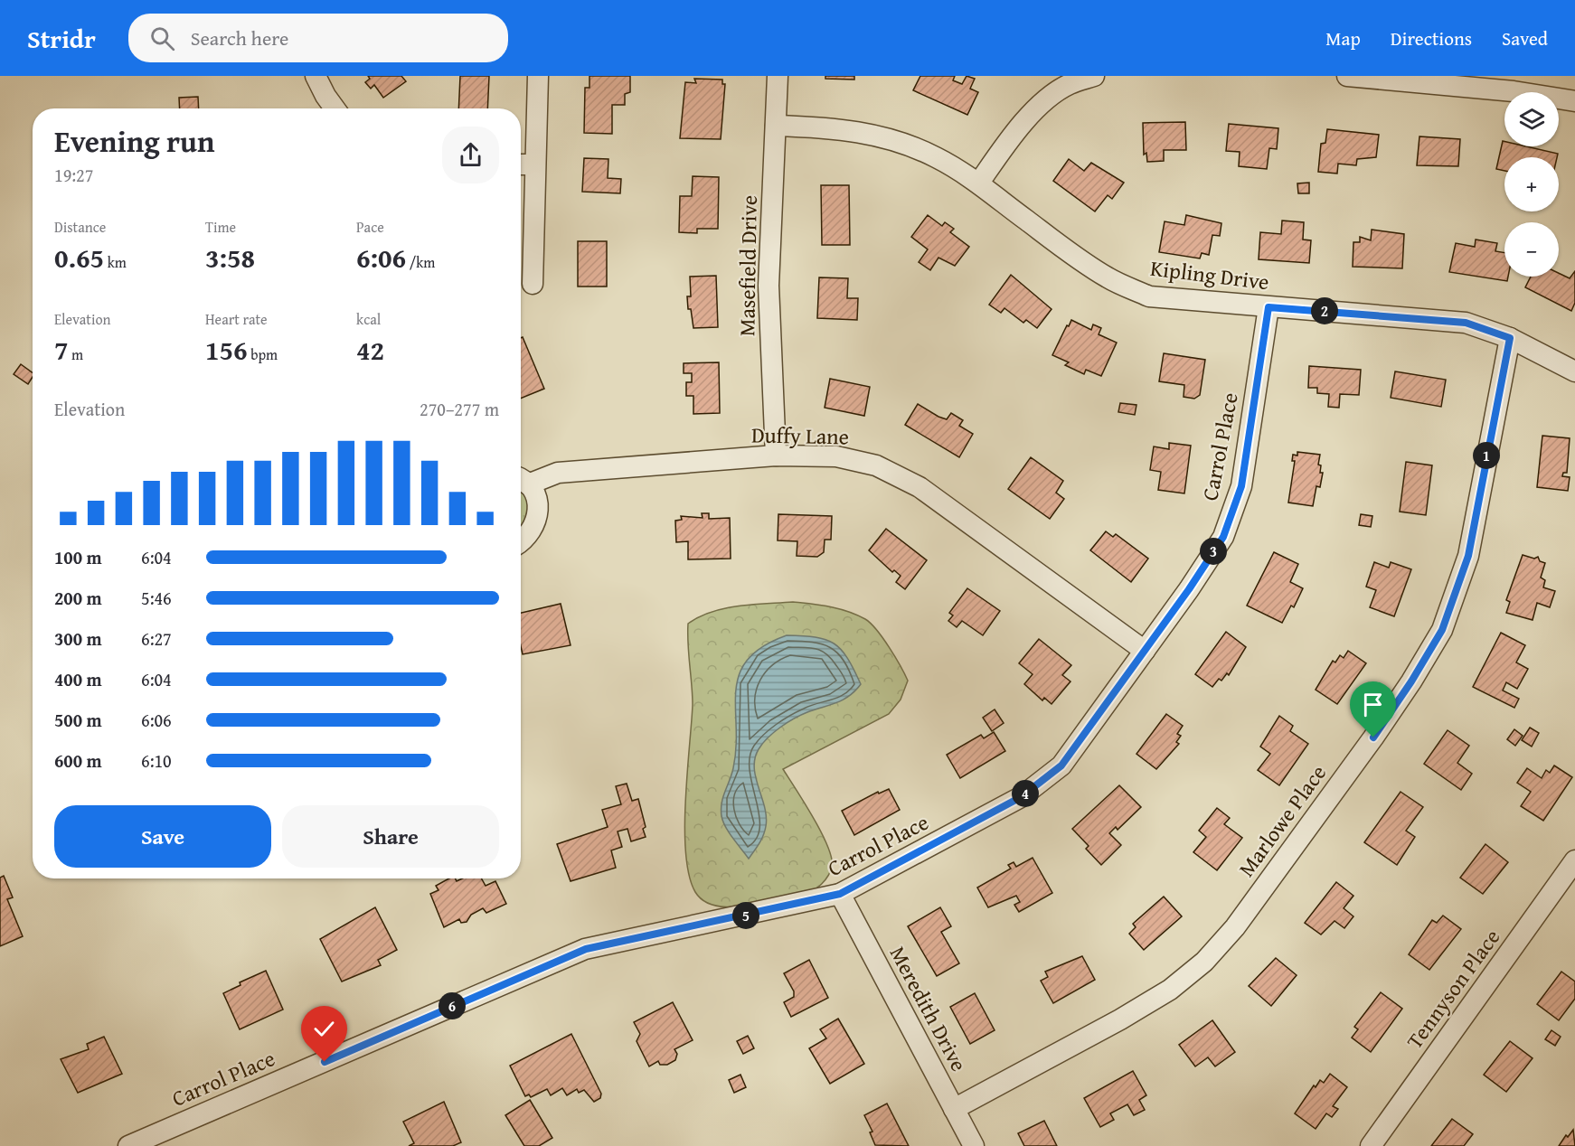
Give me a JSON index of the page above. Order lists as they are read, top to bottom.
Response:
{
  "streets": {
    "street": [
      "Masefield Drive",
      "Kipling Drive",
      "Duffy Lane",
      "Carrol Place",
      "Marlowe Place",
      "Tennyson Place",
      "Meredith Drive"
    ]
  },
  "crossings": [
    ["Masefield Drive", "Kipling Drive"],
    ["Masefield Drive", "Duffy Lane"],
    ["Kipling Drive", "Carrol Place"],
    ["Kipling Drive", "Marlowe Place"],
    ["Duffy Lane", "Carrol Place"],
    ["Carrol Place", "Meredith Drive"],
    ["Marlowe Place", "Meredith Drive"]
  ],
  "page": {
    "header": "Stridr",
    "search": "Search here",
    "nav": ["Map", "Directions", "Saved"],
    "map_buttons": ["+", "−"],
    "heading": ["Evening run", "19:27"],
    "stats": [
      ["Distance", "0.65 km"],
      ["Time", "3:58"],
      ["Pace", "6:06 /km"],
      ["Elevation", "7 m"],
      ["Heart rate", "156 bpm"],
      ["kcal", "42"]
    ],
    "pins": [
      "2",
      "1",
      "3",
      "4",
      "5",
      "6"
    ],
    "chart": ["Elevation", "270–277 m"],
    "list": [
      {
        "name": "100 m",
        "note": "6:04"
      },
      {
        "name": "200 m",
        "note": "5:46"
      },
      {
        "name": "300 m",
        "note": "6:27"
      },
      {
        "name": "400 m",
        "note": "6:04"
      },
      {
        "name": "500 m",
        "note": "6:06"
      },
      {
        "name": "600 m",
        "note": "6:10"
      }
    ],
    "buttons": ["Save", "Share"]
  }
}
